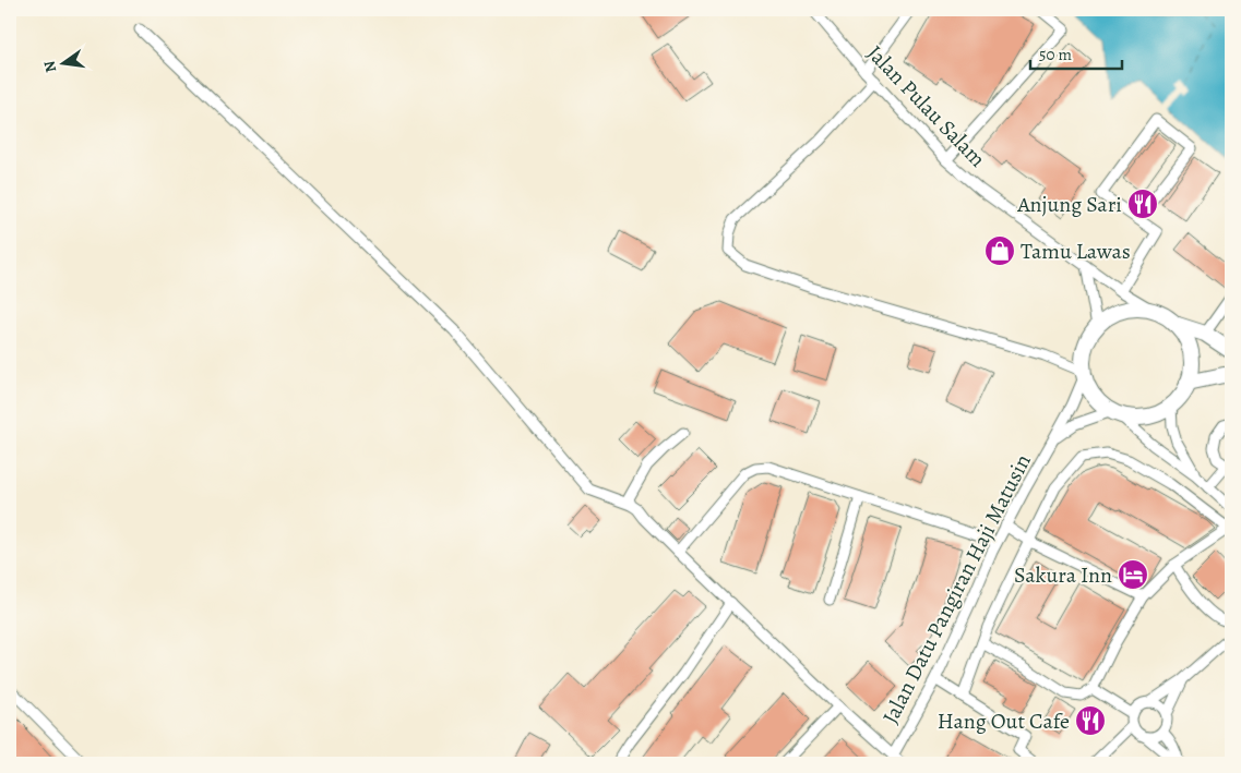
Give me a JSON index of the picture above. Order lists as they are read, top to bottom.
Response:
{
  "streets": {
    "street": ["Jalan Pulau Salam", "Jalan Datu Pangiran Haji Matusin"]
  },
  "crossings": [
    ["Jalan Pulau Salam", "Jalan Datu Pangiran Haji Matusin"]
  ],
  "places": {
    "restaurant": ["Anjung Sari", "Hang Out Cafe"],
    "shop": ["Tamu Lawas"],
    "hotel": ["Sakura Inn"]
  },
  "scale_bar": "50 m",
  "north": "left"
}
